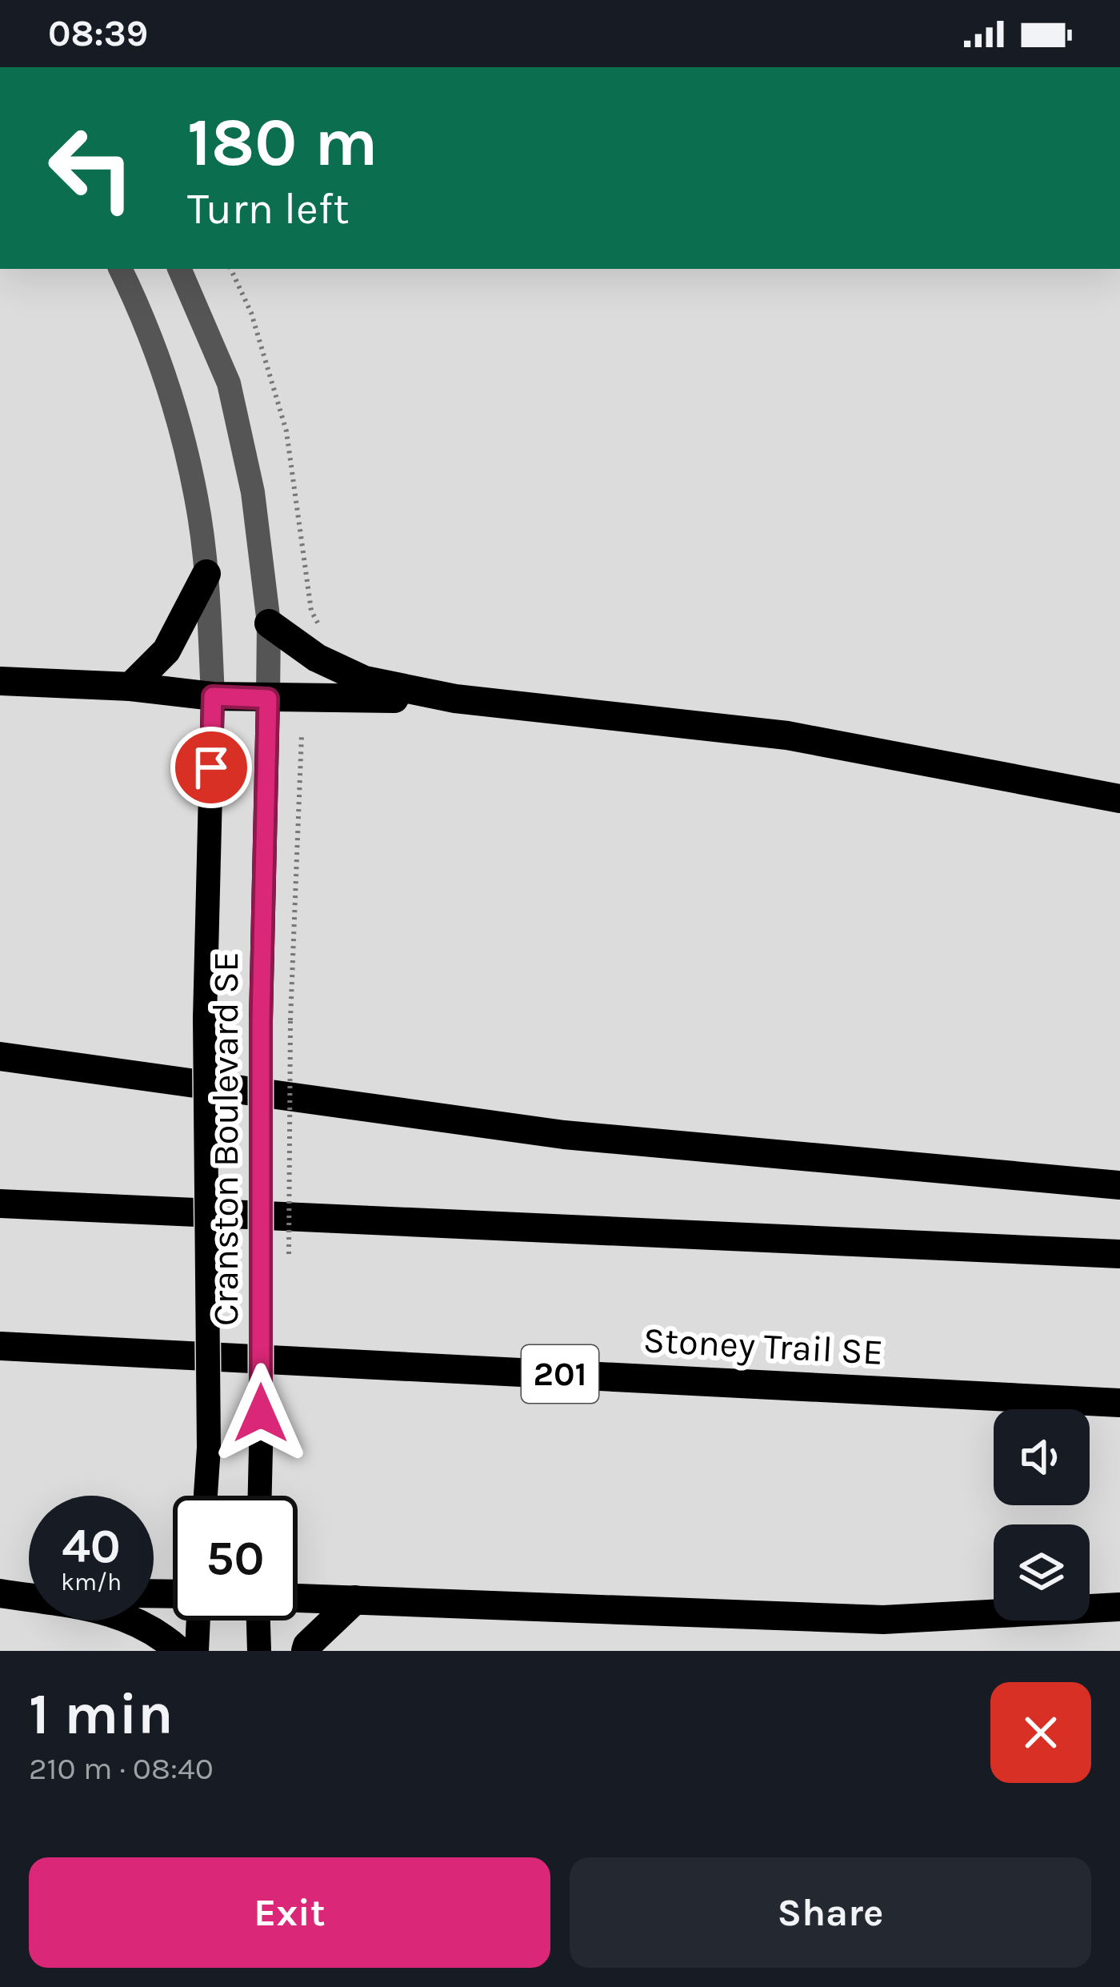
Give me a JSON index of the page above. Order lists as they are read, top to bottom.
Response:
{
  "streets": {
    "highway": ["Stoney Trail SE", "201"],
    "main road": ["Cranston Boulevard SE"]
  },
  "page": {
    "status": "08:39",
    "turn": ["180 m", "Turn left"],
    "speed": "40 km/h",
    "limit": "50",
    "heading": ["1 min", "210 m · 08:40"],
    "buttons": ["Exit", "Share"]
  }
}
